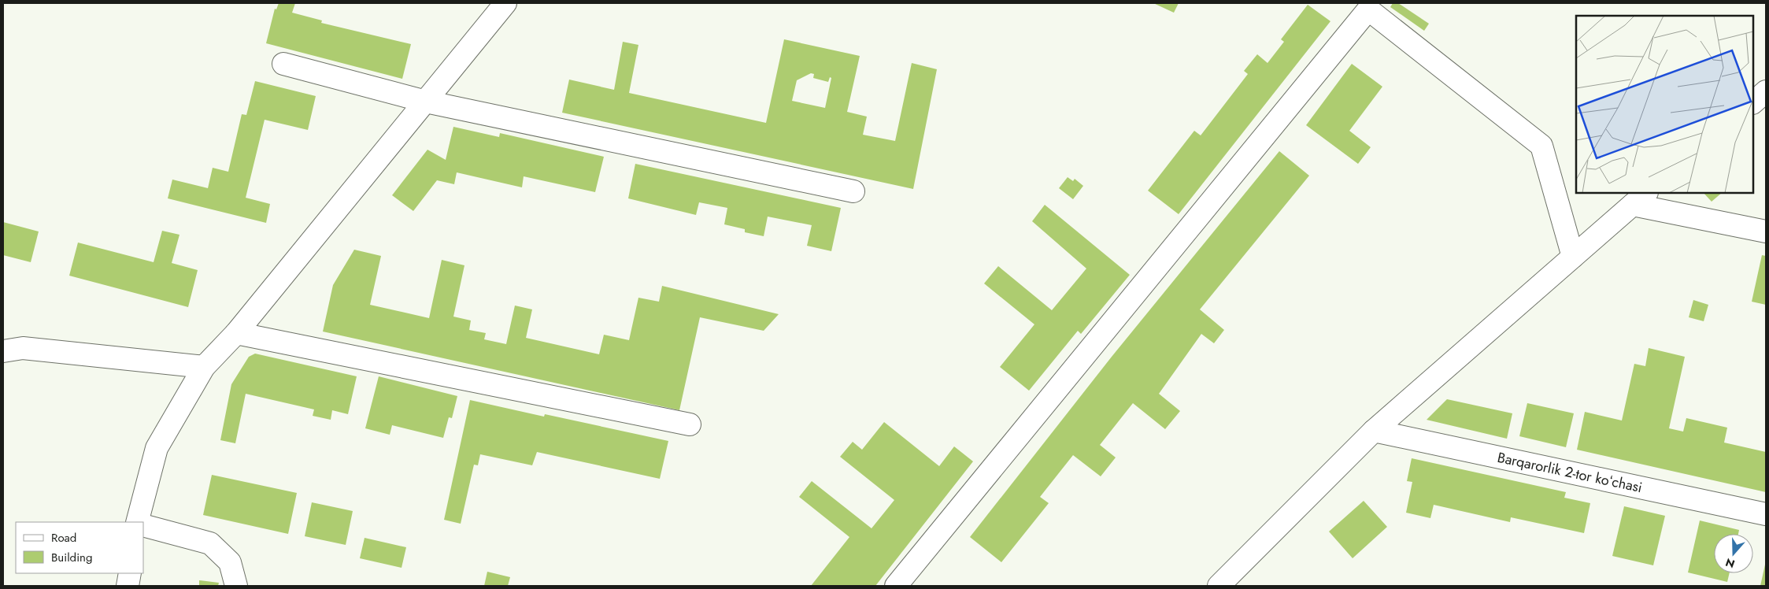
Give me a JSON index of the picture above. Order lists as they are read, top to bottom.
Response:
{
  "streets": {
    "street": ["Barqarorlik 2-tor koʻchasi"]
  },
  "legend": ["Road", "Building"],
  "north": "bottom"
}
